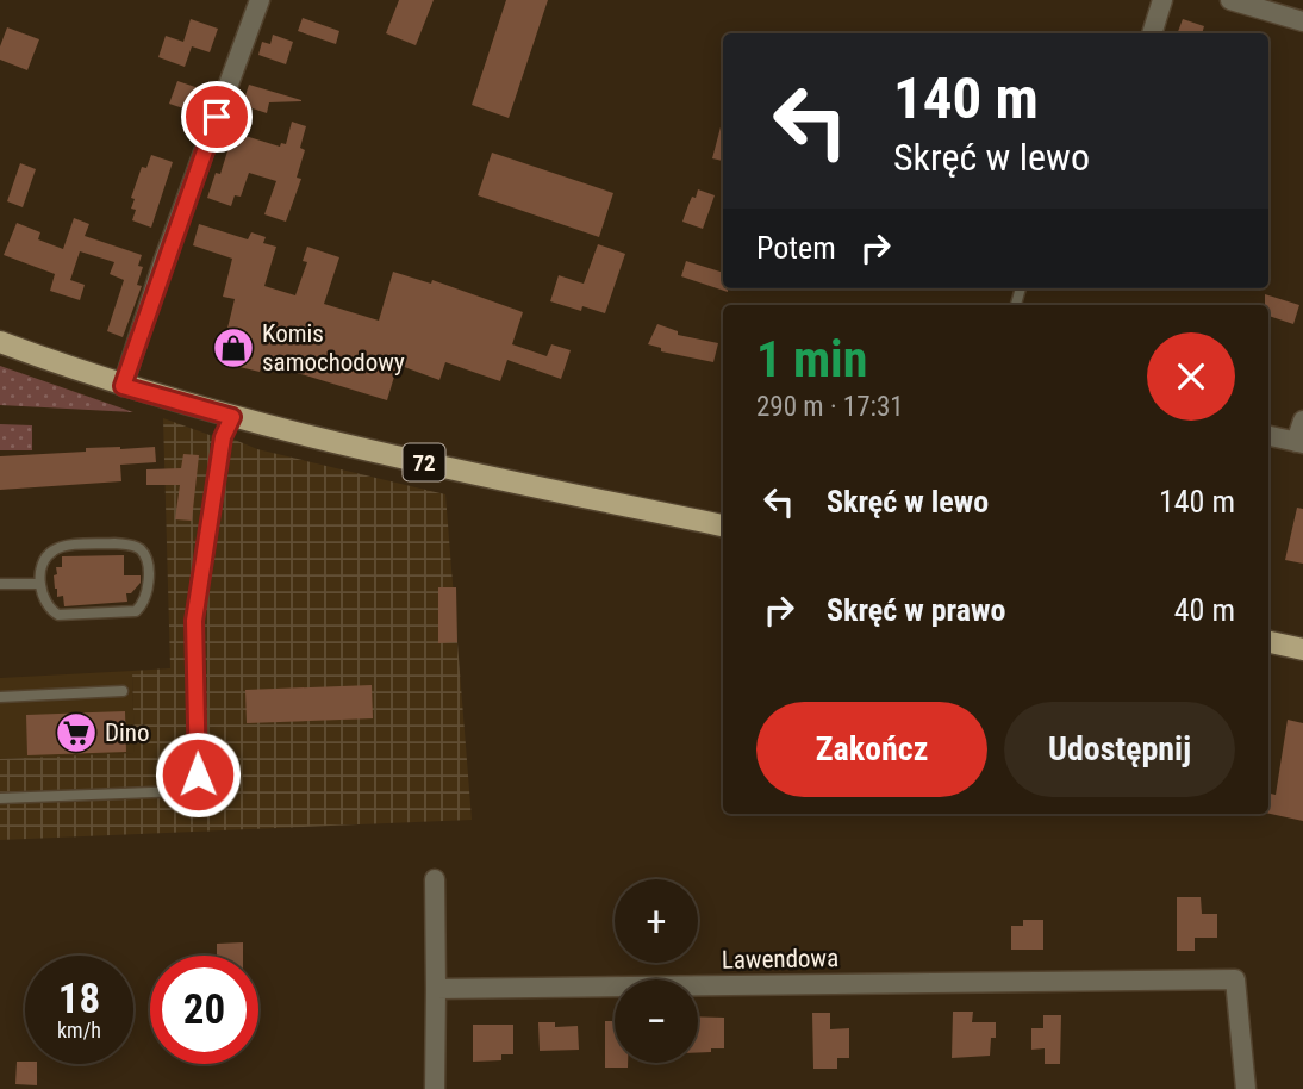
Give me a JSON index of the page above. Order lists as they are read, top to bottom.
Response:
{
  "streets": {
    "main road": ["72"],
    "street": ["Lawendowa"]
  },
  "places": {
    "shop": ["Komis samochodowy"],
    "supermarket": ["Dino"]
  },
  "page": {
    "turn": ["140 m", "Skręć w lewo"],
    "then": "Potem",
    "heading": ["1 min", "290 m · 17:31"],
    "list": [
      {
        "name": "Skręć w lewo",
        "value": "140 m"
      },
      {
        "name": "Skręć w prawo",
        "value": "40 m"
      }
    ],
    "buttons": ["Zakończ", "Udostępnij"],
    "map_buttons": ["+", "−"],
    "speed": "18 km/h",
    "limit": "20"
  }
}
